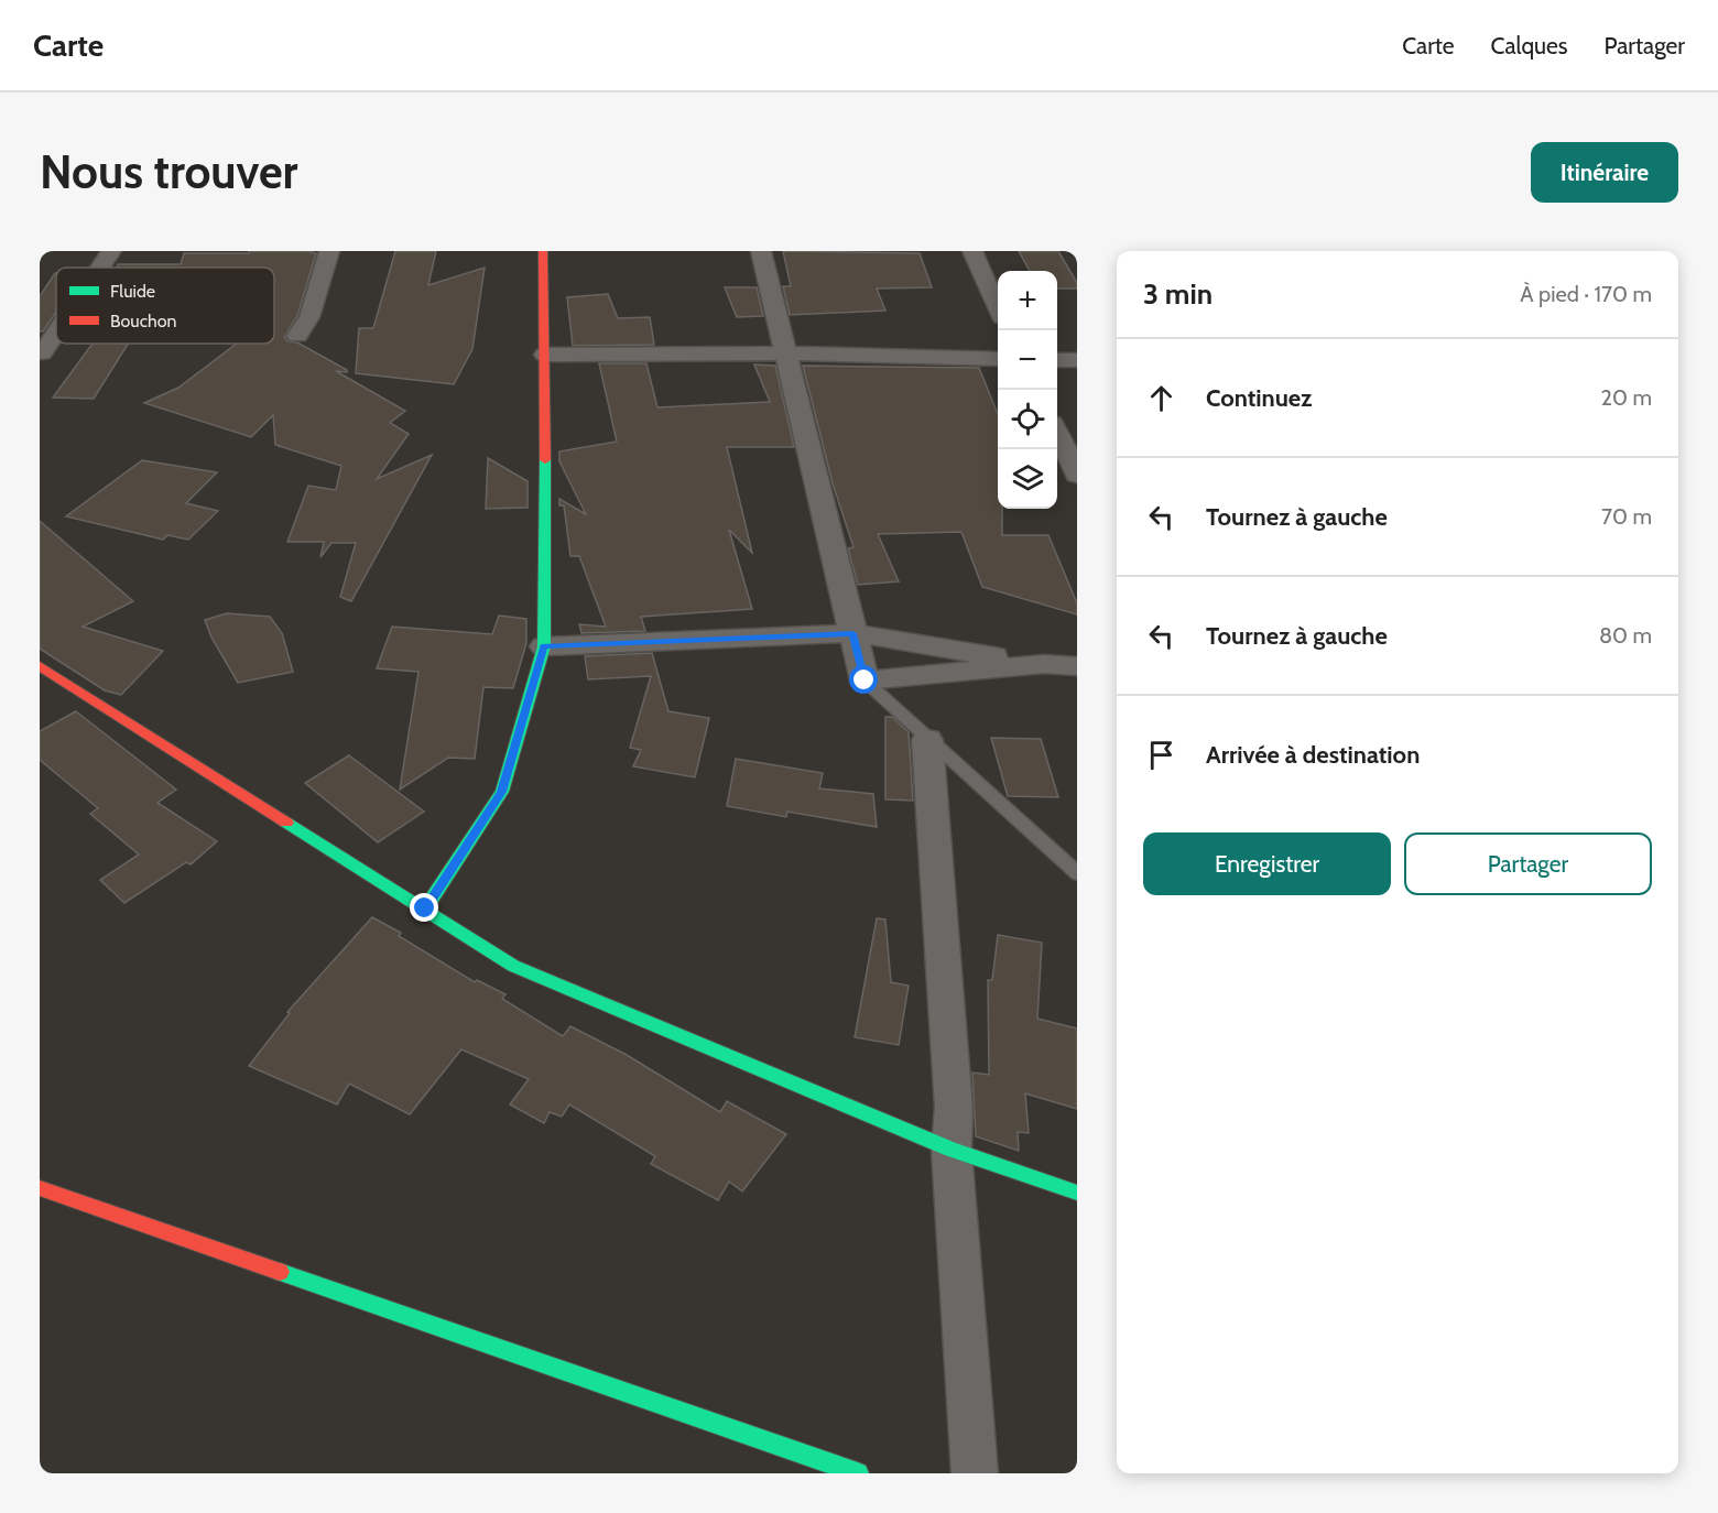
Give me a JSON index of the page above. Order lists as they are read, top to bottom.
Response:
{
  "legend": ["Fluide", "Bouchon"],
  "page": {
    "header": "Carte",
    "nav": ["Carte", "Calques", "Partager"],
    "buttons": [
      "Itinéraire",
      ["Enregistrer", "Partager"]
    ],
    "title": "Nous trouver",
    "heading": ["3 min", "À pied · 170 m"],
    "map_buttons": ["+", "−"],
    "list": [
      ["Continuez", "20 m"],
      ["Tournez à gauche", "70 m"],
      ["Tournez à gauche", "80 m"],
      "Arrivée à destination"
    ]
  }
}
